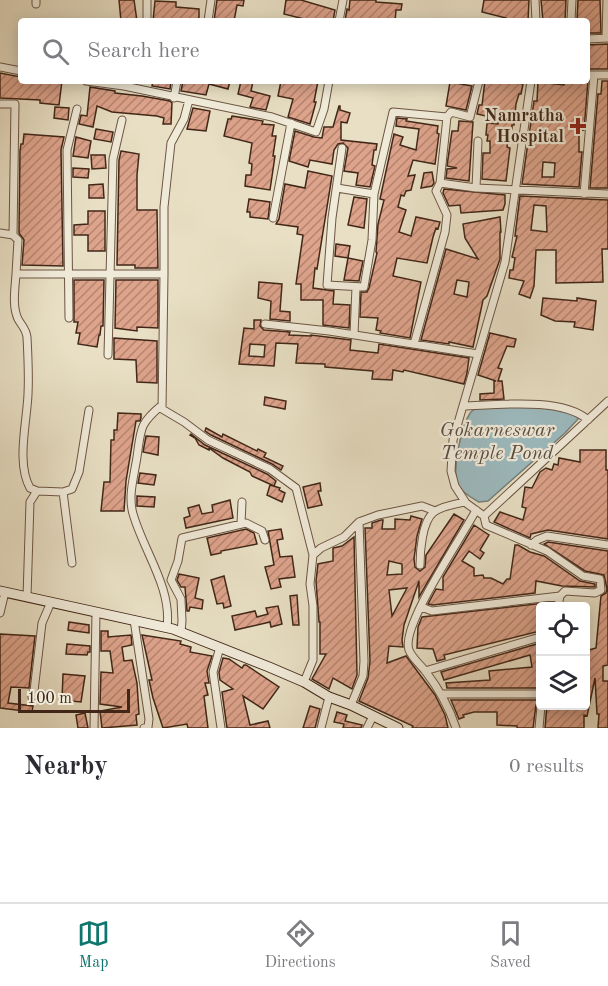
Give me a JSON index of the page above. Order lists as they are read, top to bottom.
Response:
{
  "water": ["Gokarneswar Temple Pond"],
  "places": {
    "health": ["Namratha Hospital"]
  },
  "scale_bar": "100 m",
  "page": {
    "search": "Search here",
    "scale": "100 m",
    "heading": ["Nearby", "0 results"],
    "nav": ["Map", "Directions", "Saved"]
  }
}
